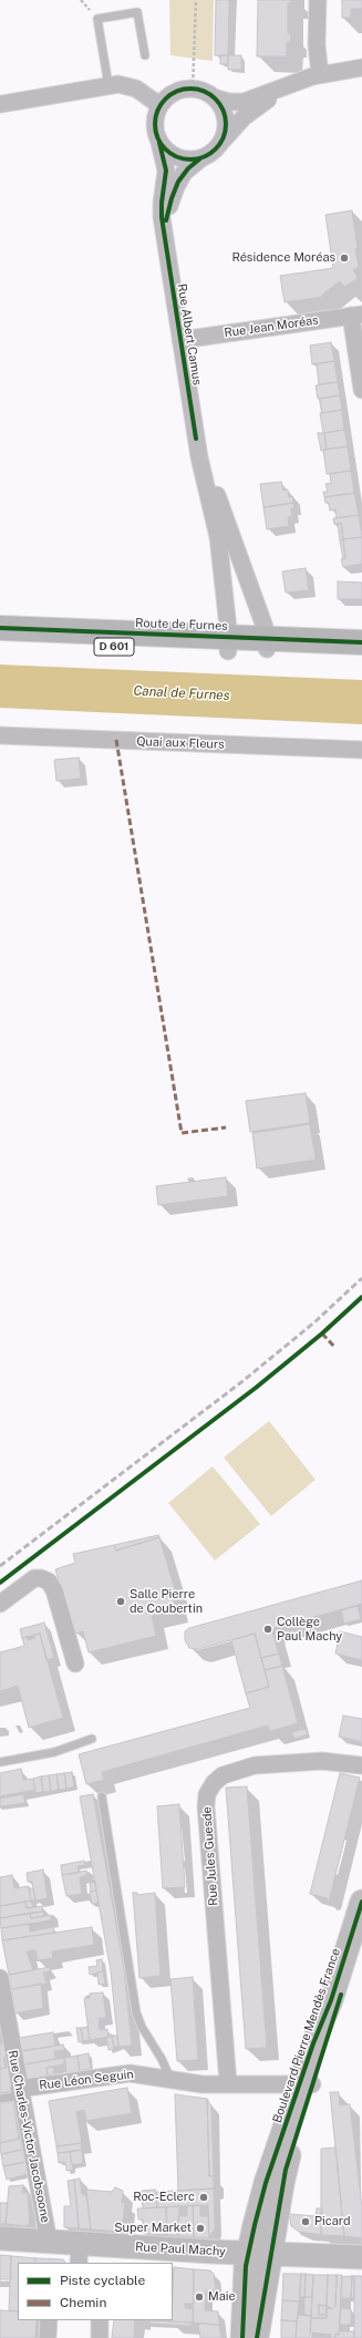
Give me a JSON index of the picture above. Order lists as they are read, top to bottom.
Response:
{
  "streets": {
    "main road": [
      "Route de Furnes",
      "D 601",
      "Boulevard Pierre Mendès France",
      "Rue Paul Machy"
    ],
    "street": [
      "Rue Jean Moréas",
      "Rue Albert Camus",
      "Quai aux Fleurs",
      "Rue Jules Guesde",
      "Rue Léon Seguin",
      "Rue Charles-Victor Jacobsoone"
    ]
  },
  "crossings": [
    ["Rue Jean Moréas", "Rue Albert Camus"],
    ["Rue Albert Camus", "Route de Furnes"],
    ["Rue Jules Guesde", "Rue Léon Seguin"],
    ["Boulevard Pierre Mendès France", "Rue Léon Seguin"],
    ["Boulevard Pierre Mendès France", "Rue Paul Machy"],
    ["Rue Léon Seguin", "Rue Charles-Victor Jacobsoone"],
    ["Rue Charles-Victor Jacobsoone", "Rue Paul Machy"]
  ],
  "water": ["Canal de Furnes"],
  "places": [
    "Résidence Moréas",
    "Salle Pierre de Coubertin",
    "Collège Paul Machy",
    "Roc-Eclerc",
    "Picard",
    "Super Market",
    "Maie"
  ],
  "legend": ["Piste cyclable", "Chemin"]
}
